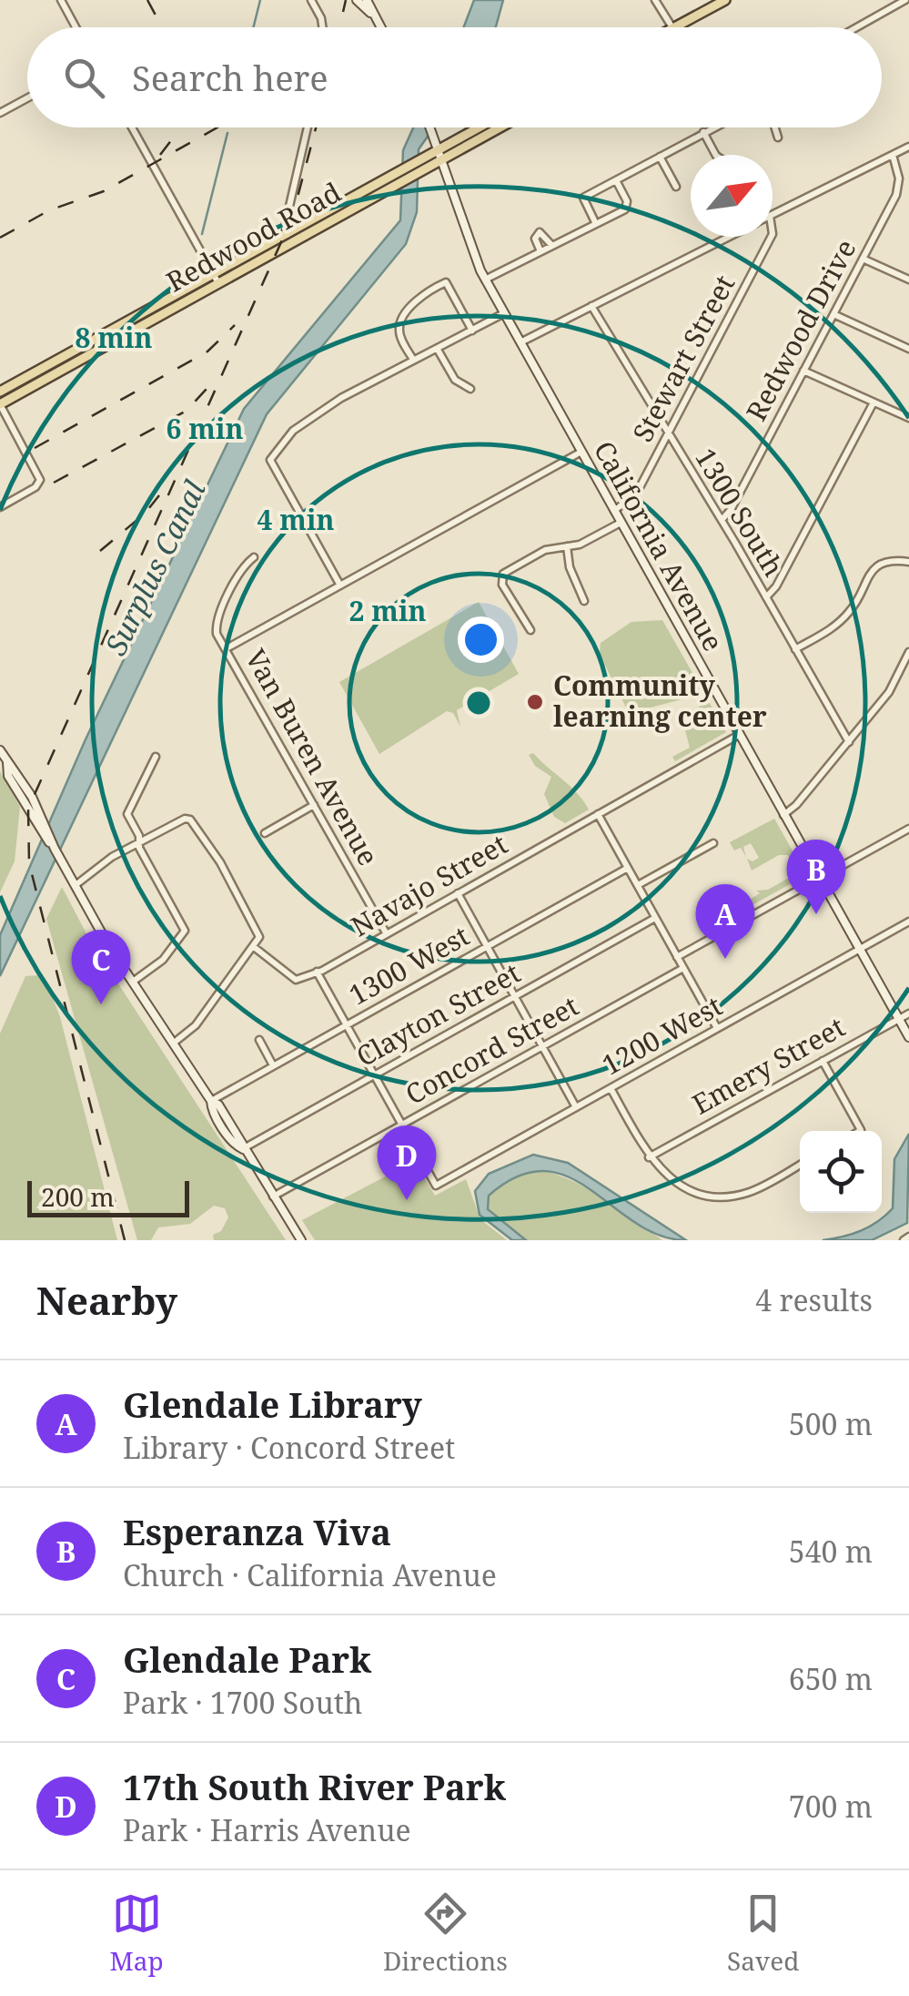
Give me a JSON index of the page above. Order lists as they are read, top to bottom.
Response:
{
  "streets": {
    "main road": ["Redwood Road", "California Avenue"],
    "street": [
      "Redwood Drive",
      "Stewart Street",
      "1300 South",
      "Van Buren Avenue",
      "Navajo Street",
      "1300 West",
      "Clayton Street",
      "1200 West",
      "Concord Street",
      "Emery Street"
    ]
  },
  "crossings": [
    ["Redwood Road", "California Avenue"],
    ["Redwood Drive", "1300 South"],
    ["Stewart Street", "1300 South"],
    ["Stewart Street", "California Avenue"],
    ["California Avenue", "Navajo Street"],
    ["California Avenue", "1200 West"],
    ["California Avenue", "Emery Street"],
    ["Van Buren Avenue", "Navajo Street"],
    ["1200 West", "Concord Street"]
  ],
  "water": ["Surplus Canal"],
  "places": ["Community learning center"],
  "scale_bar": "200 m",
  "north": "top right",
  "page": {
    "search": "Search here",
    "pins": [
      "B",
      "A",
      "C",
      "D"
    ],
    "scale": "200 m",
    "heading": ["Nearby", "4 results"],
    "list": [
      {
        "mark": "A",
        "name": "Glendale Library",
        "note": "Library · Concord Street",
        "value": "500 m"
      },
      {
        "mark": "B",
        "name": "Esperanza Viva",
        "note": "Church · California Avenue",
        "value": "540 m"
      },
      {
        "mark": "C",
        "name": "Glendale Park",
        "note": "Park · 1700 South",
        "value": "650 m"
      },
      {
        "mark": "D",
        "name": "17th South River Park",
        "note": "Park · Harris Avenue",
        "value": "700 m"
      }
    ],
    "nav": ["Map", "Directions", "Saved"]
  },
  "rings": [
    "8 min",
    "6 min",
    "4 min",
    "2 min"
  ]
}
